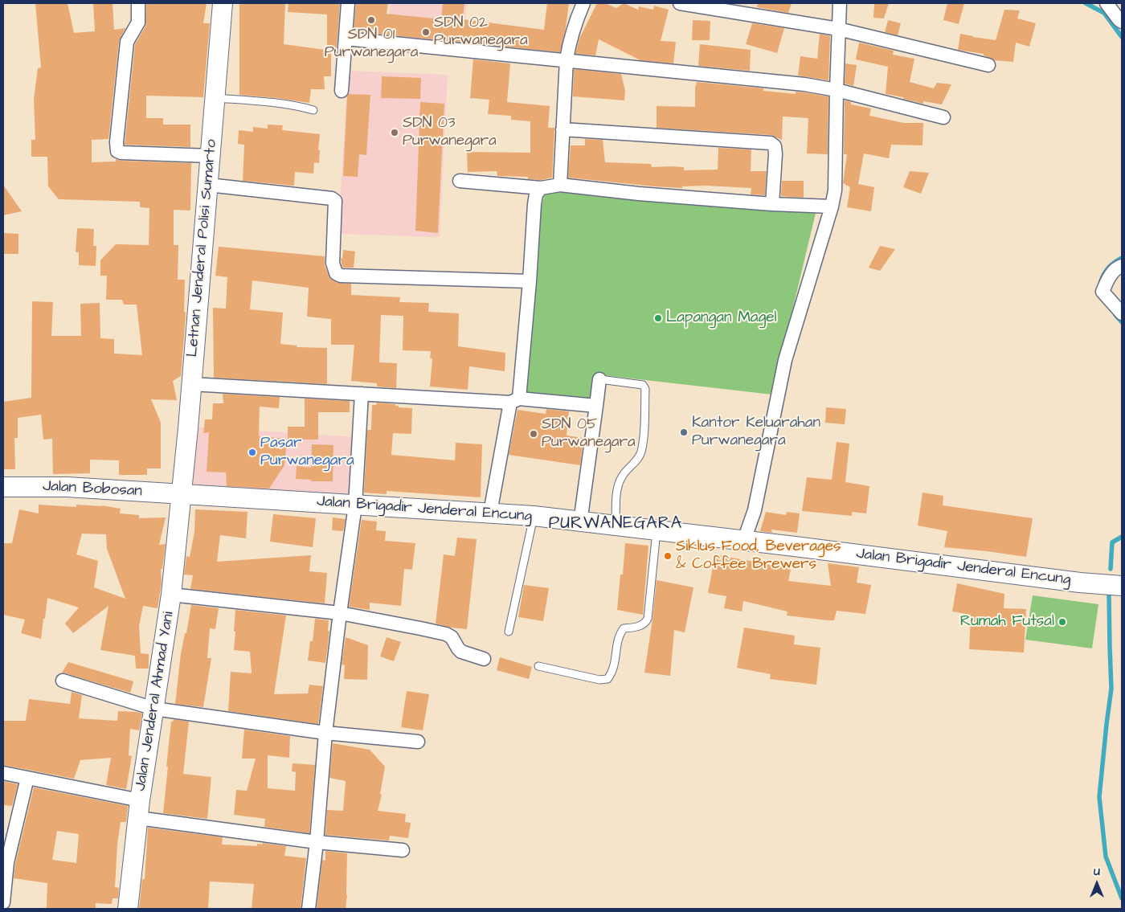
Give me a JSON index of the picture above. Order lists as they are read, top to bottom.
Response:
{
  "streets": {
    "street": [
      "Letnan Jenderal Polisi Sumarto",
      "Jalan Bobosan",
      "Jalan Brigadir Jenderal Encung",
      "Jalan Jenderal Ahmad Yani"
    ]
  },
  "crossings": [
    ["Letnan Jenderal Polisi Sumarto", "Jalan Bobosan"],
    ["Letnan Jenderal Polisi Sumarto", "Jalan Brigadir Jenderal Encung"],
    ["Letnan Jenderal Polisi Sumarto", "Jalan Jenderal Ahmad Yani"],
    ["Jalan Bobosan", "Jalan Brigadir Jenderal Encung"],
    ["Jalan Bobosan", "Jalan Jenderal Ahmad Yani"],
    ["Jalan Brigadir Jenderal Encung", "Jalan Jenderal Ahmad Yani"]
  ],
  "districts": ["PURWANEGARA"],
  "places": [
    "SDN 01 Purwanegara",
    "SDN 02 Purwanegara",
    "SDN 03 Purwanegara",
    "Lapangan Magel",
    "Kantor Keluarahan Purwanegara",
    "SDN 05 Purwanegara",
    "Pasar Purwanegara",
    "Siklus Food, Beverages & Coffee Brewers",
    "Rumah Futsal"
  ],
  "north": "top"
}
